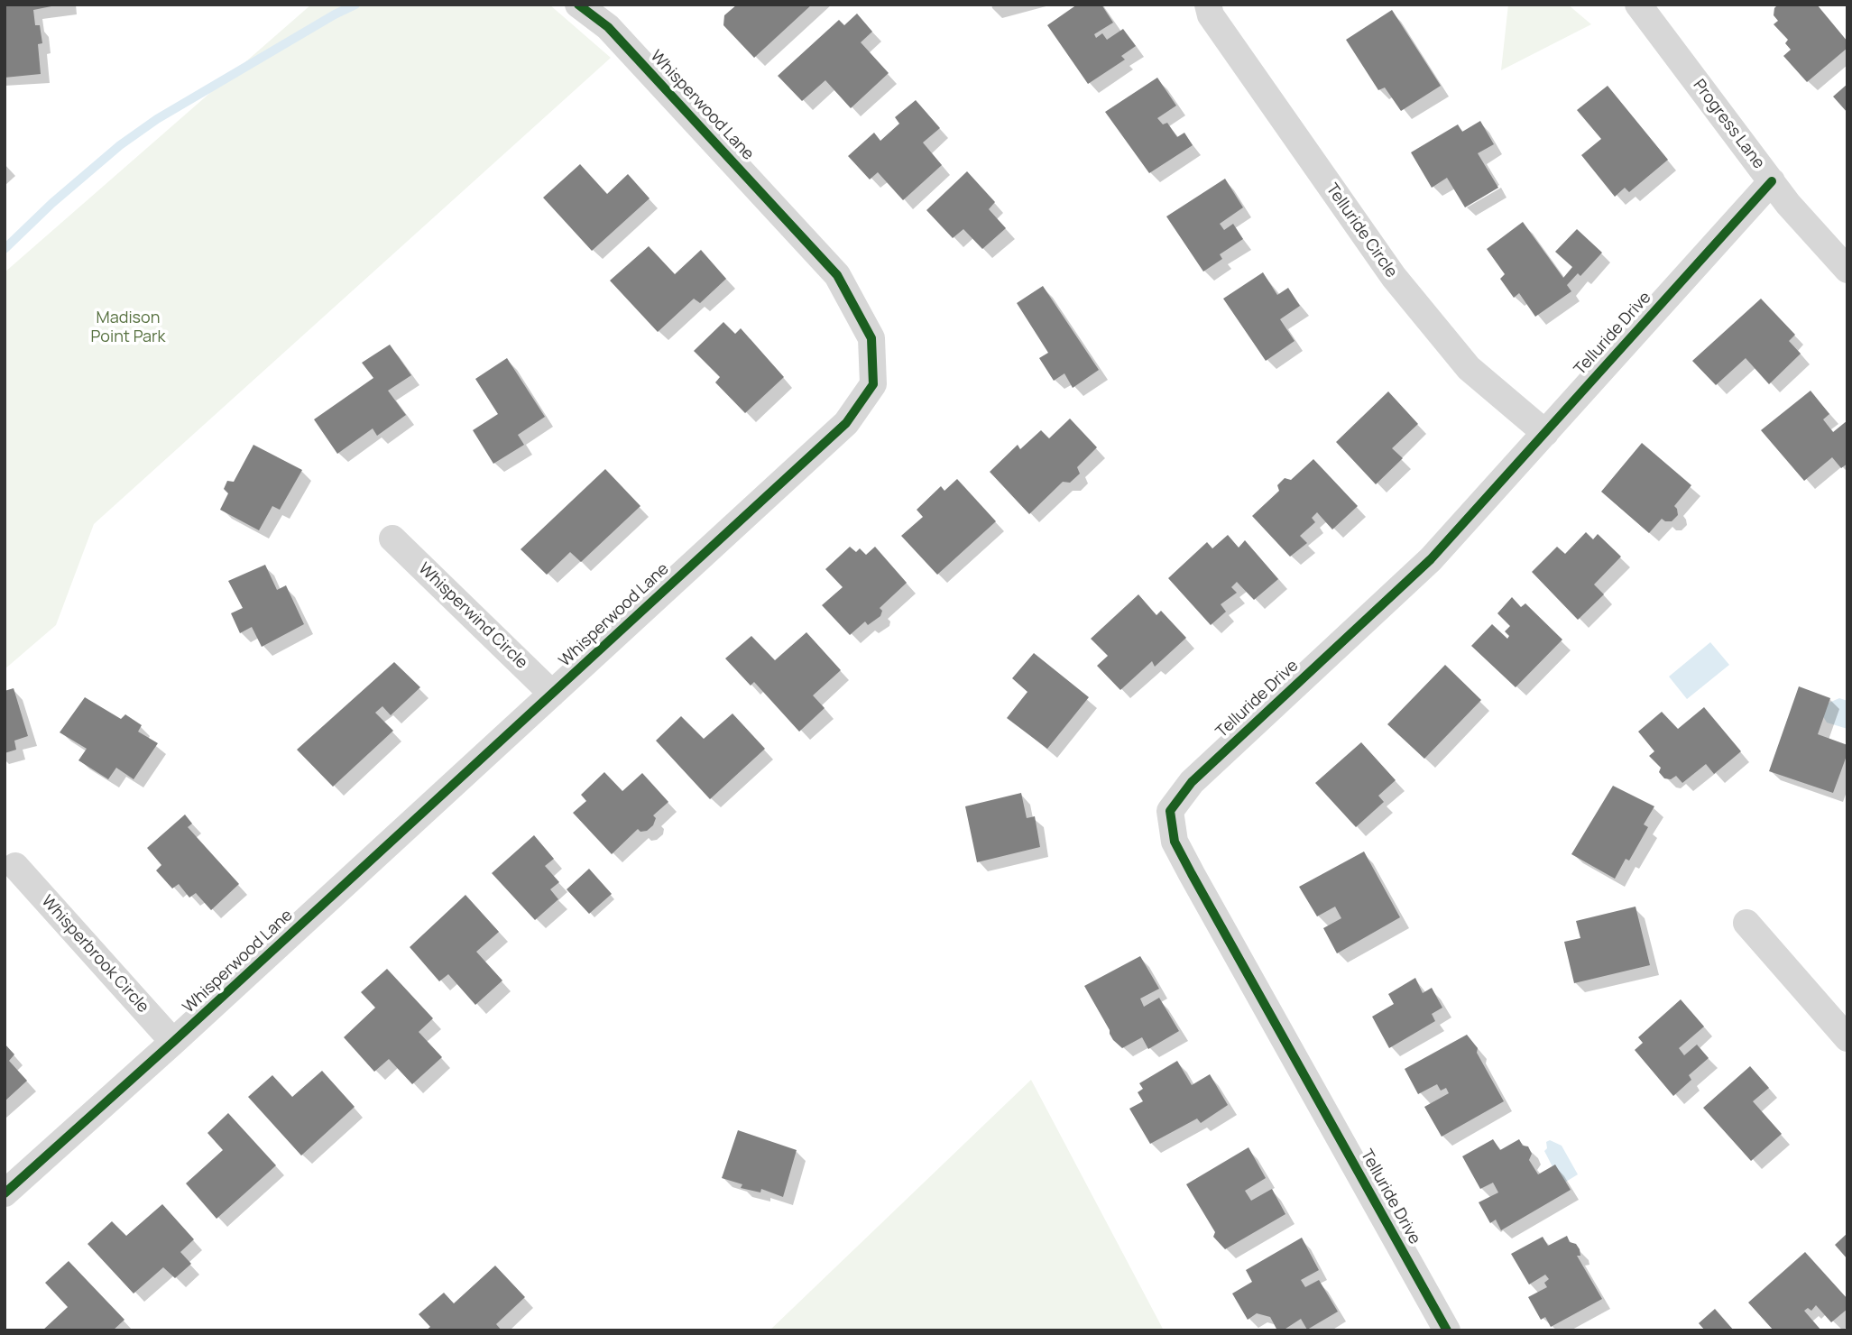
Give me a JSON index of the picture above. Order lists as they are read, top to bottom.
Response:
{
  "streets": {
    "street": [
      "Whisperwood Lane",
      "Progress Lane",
      "Telluride Circle",
      "Telluride Drive",
      "Whisperwind Circle",
      "Whisperbrook Circle"
    ]
  },
  "crossings": [
    ["Whisperwood Lane", "Whisperwind Circle"],
    ["Whisperwood Lane", "Whisperbrook Circle"],
    ["Progress Lane", "Telluride Drive"],
    ["Telluride Circle", "Telluride Drive"]
  ],
  "parks": ["Madison Point Park"]
}
